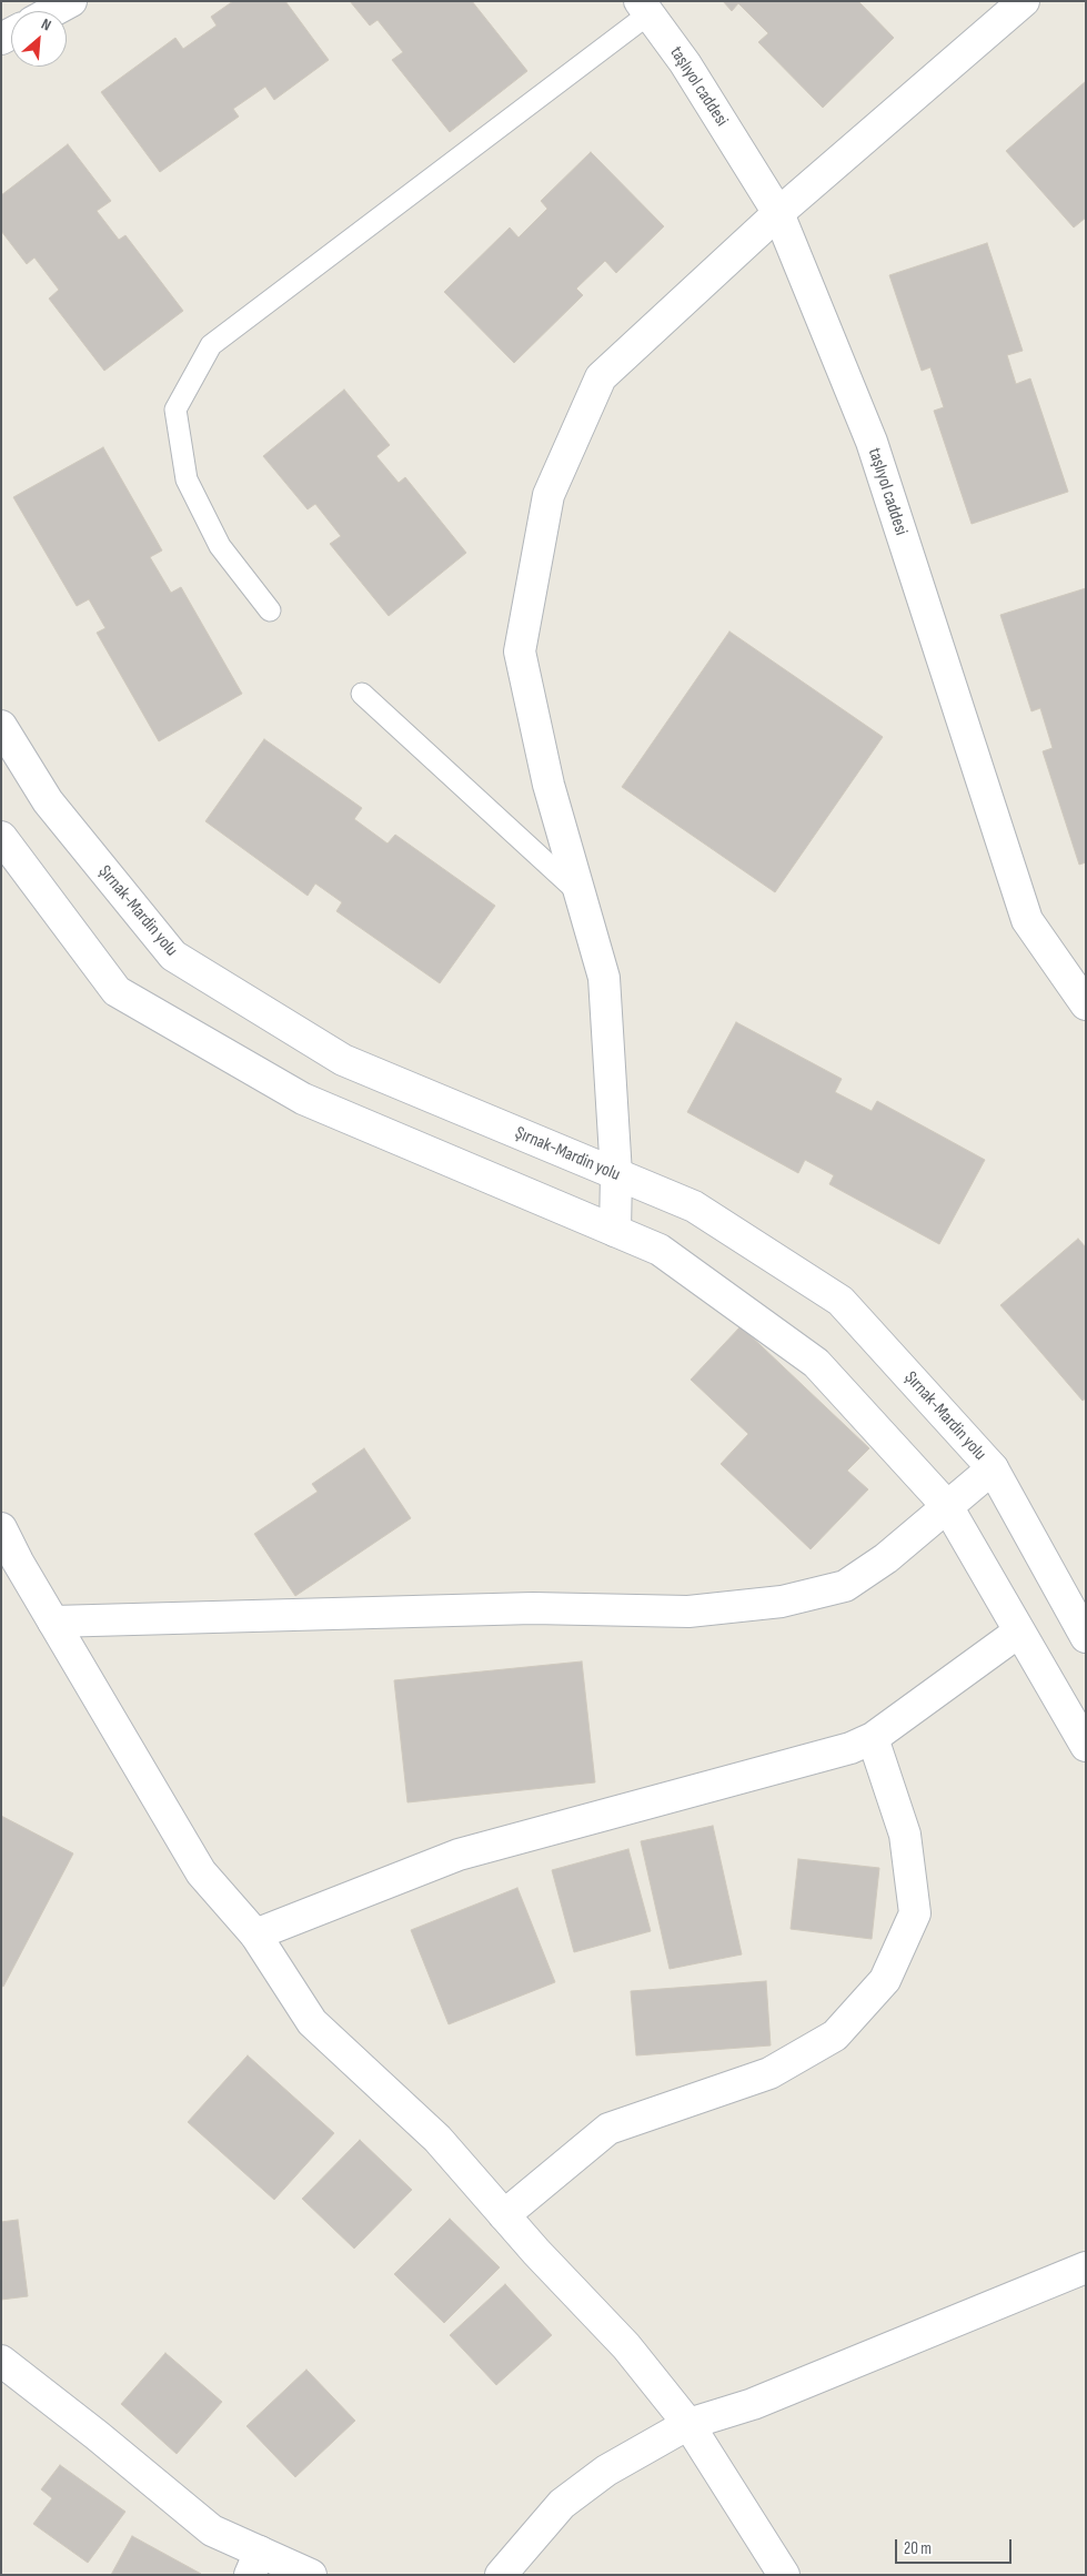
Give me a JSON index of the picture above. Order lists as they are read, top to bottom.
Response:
{
  "streets": {
    "street": ["taşlıyol caddesi", "Şırnak-Mardin yolu"]
  },
  "scale_bar": "20 m",
  "north": "top right"
}
